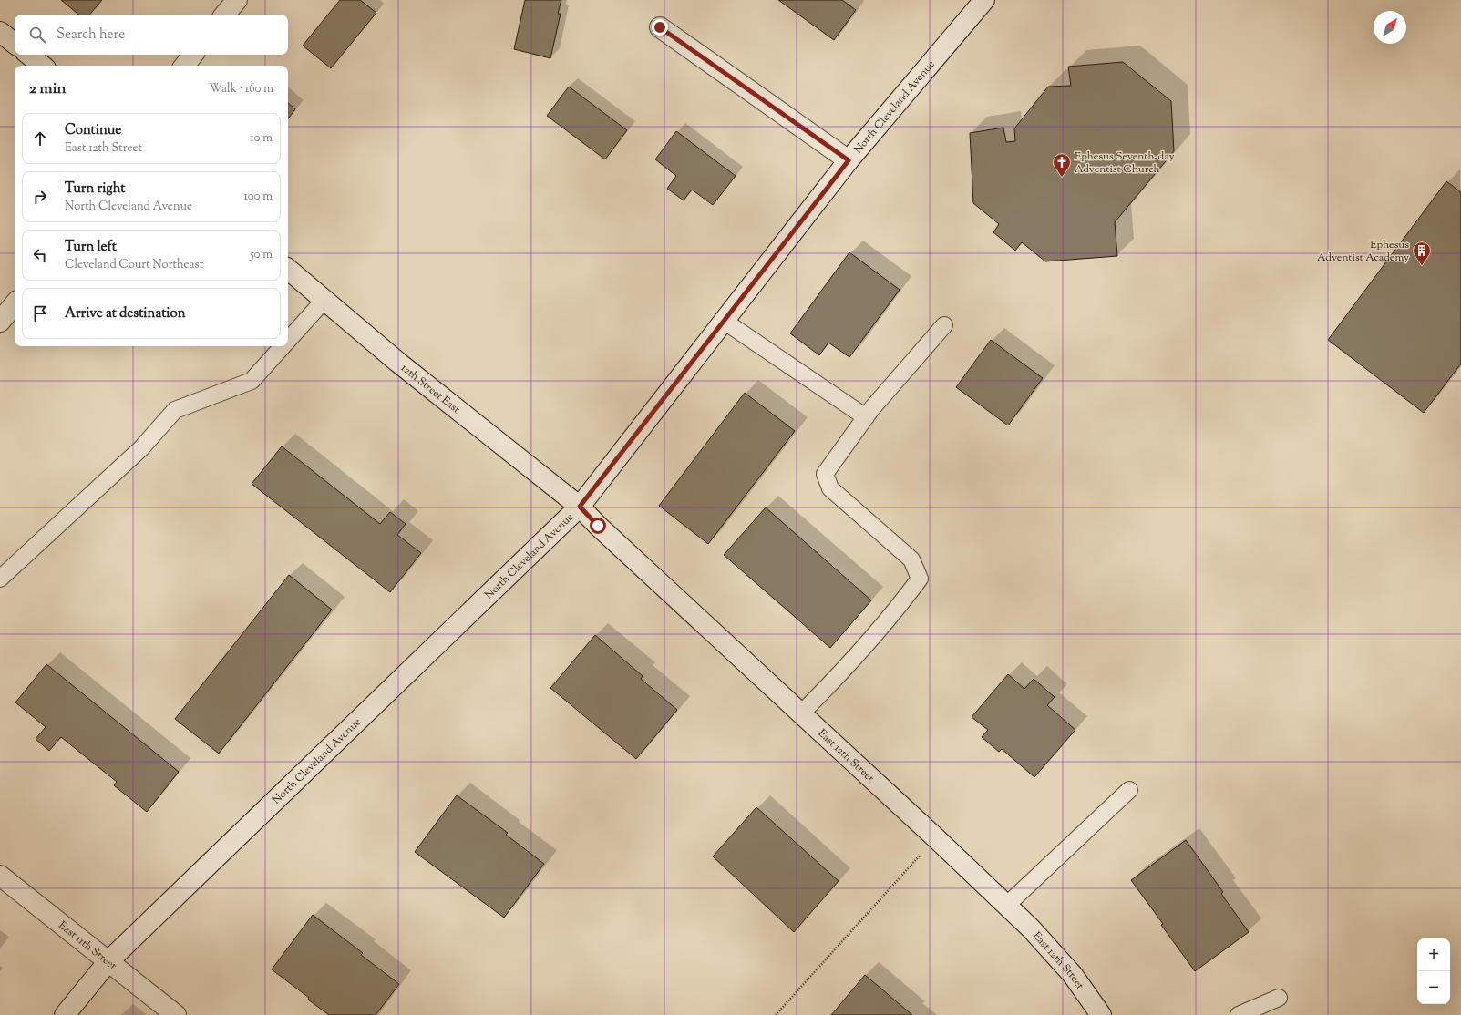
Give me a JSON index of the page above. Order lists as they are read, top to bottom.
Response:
{
  "streets": {
    "street": [
      "North Cleveland Avenue",
      "12th Street East",
      "East 12th Street",
      "East 11th Street"
    ]
  },
  "crossings": [
    ["North Cleveland Avenue", "12th Street East"],
    ["North Cleveland Avenue", "East 12th Street"],
    ["North Cleveland Avenue", "East 11th Street"],
    ["12th Street East", "East 12th Street"]
  ],
  "places": {
    "church": ["Ephesus Seventh-day Adventist Church"],
    "building": ["Ephesus Adventist Academy"]
  },
  "north": "top right",
  "page": {
    "search": "Search here",
    "heading": ["2 min", "Walk · 160 m"],
    "list": [
      ["Continue", "East 12th Street", "10 m"],
      ["Turn right", "North Cleveland Avenue", "100 m"],
      ["Turn left", "Cleveland Court Northeast", "50 m"],
      "Arrive at destination"
    ],
    "map_buttons": ["+", "−"]
  }
}
